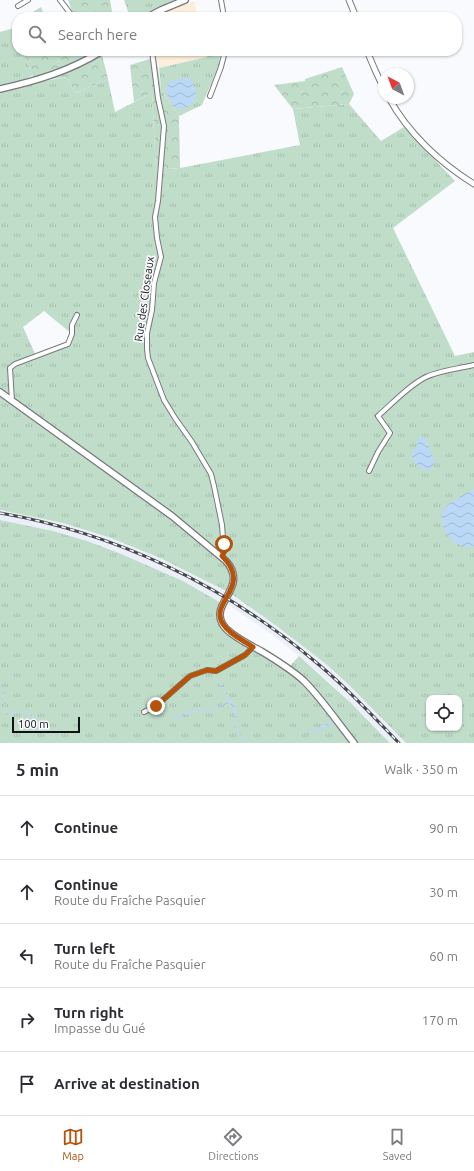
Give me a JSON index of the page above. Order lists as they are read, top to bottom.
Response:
{
  "streets": {
    "street": ["Rue des Closeaux"]
  },
  "scale_bar": "100 m",
  "north": "top left",
  "page": {
    "search": "Search here",
    "scale": "100 m",
    "heading": ["5 min", "Walk · 350 m"],
    "list": [
      ["Continue", "90 m"],
      ["Continue", "Route du Fraîche Pasquier", "30 m"],
      ["Turn left", "Route du Fraîche Pasquier", "60 m"],
      ["Turn right", "Impasse du Gué", "170 m"],
      "Arrive at destination"
    ],
    "nav": ["Map", "Directions", "Saved"]
  }
}
